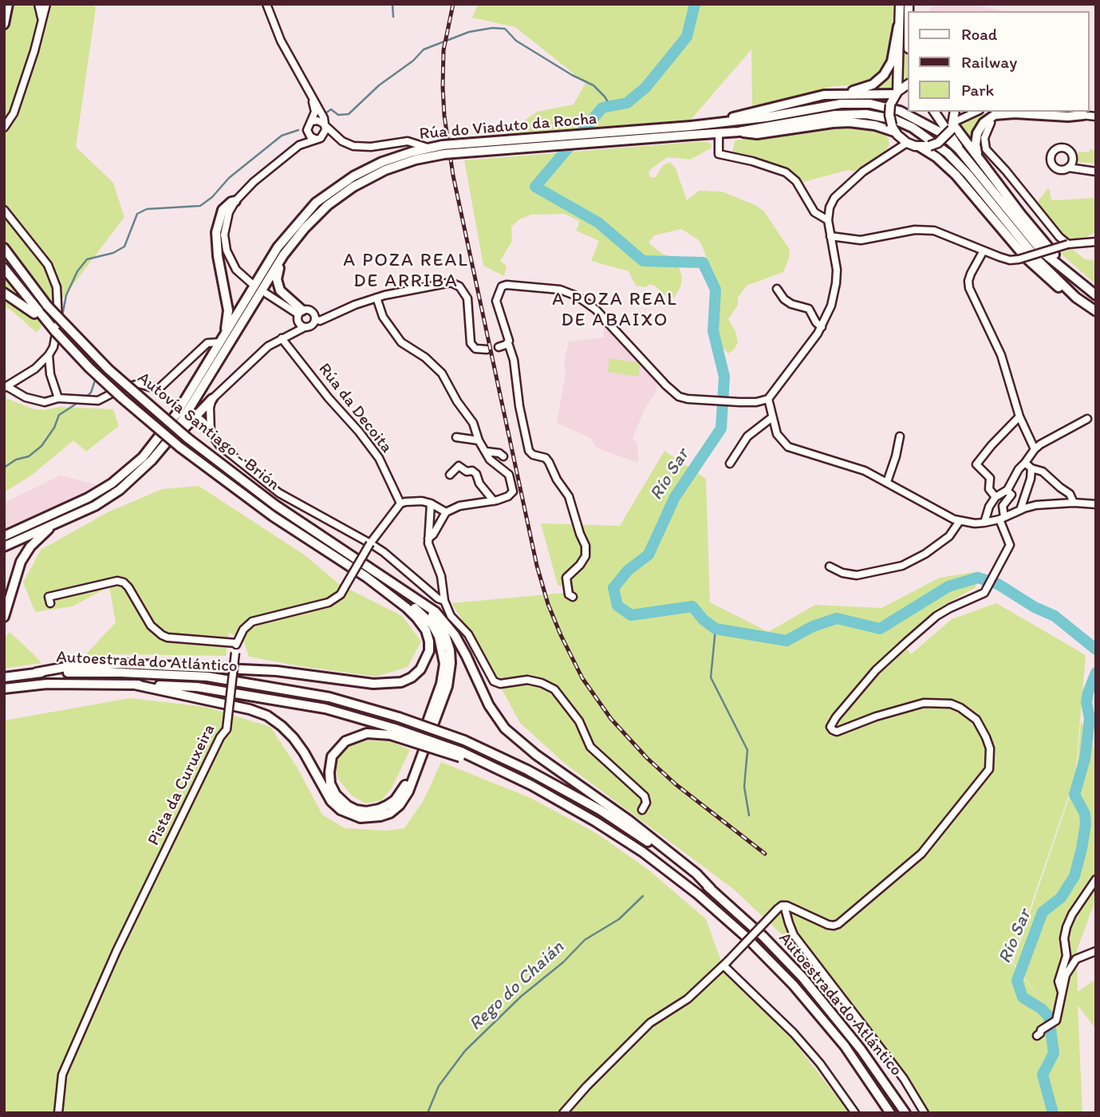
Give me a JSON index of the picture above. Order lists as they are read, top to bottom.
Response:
{
  "streets": {
    "highway": ["Rúa do Viaduto da Rocha", "Autovía Santiago - Brión", "Autoestrada do Atlántico"],
    "street": ["Rúa da Decoita", "Pista da Curuxeira"]
  },
  "districts": ["A POZA REAL DE ARRIBA", "A POZA REAL DE ABAIXO"],
  "water": ["Río Sar", "Rego do Chaián"],
  "legend": ["Road", "Railway", "Park"]
}
